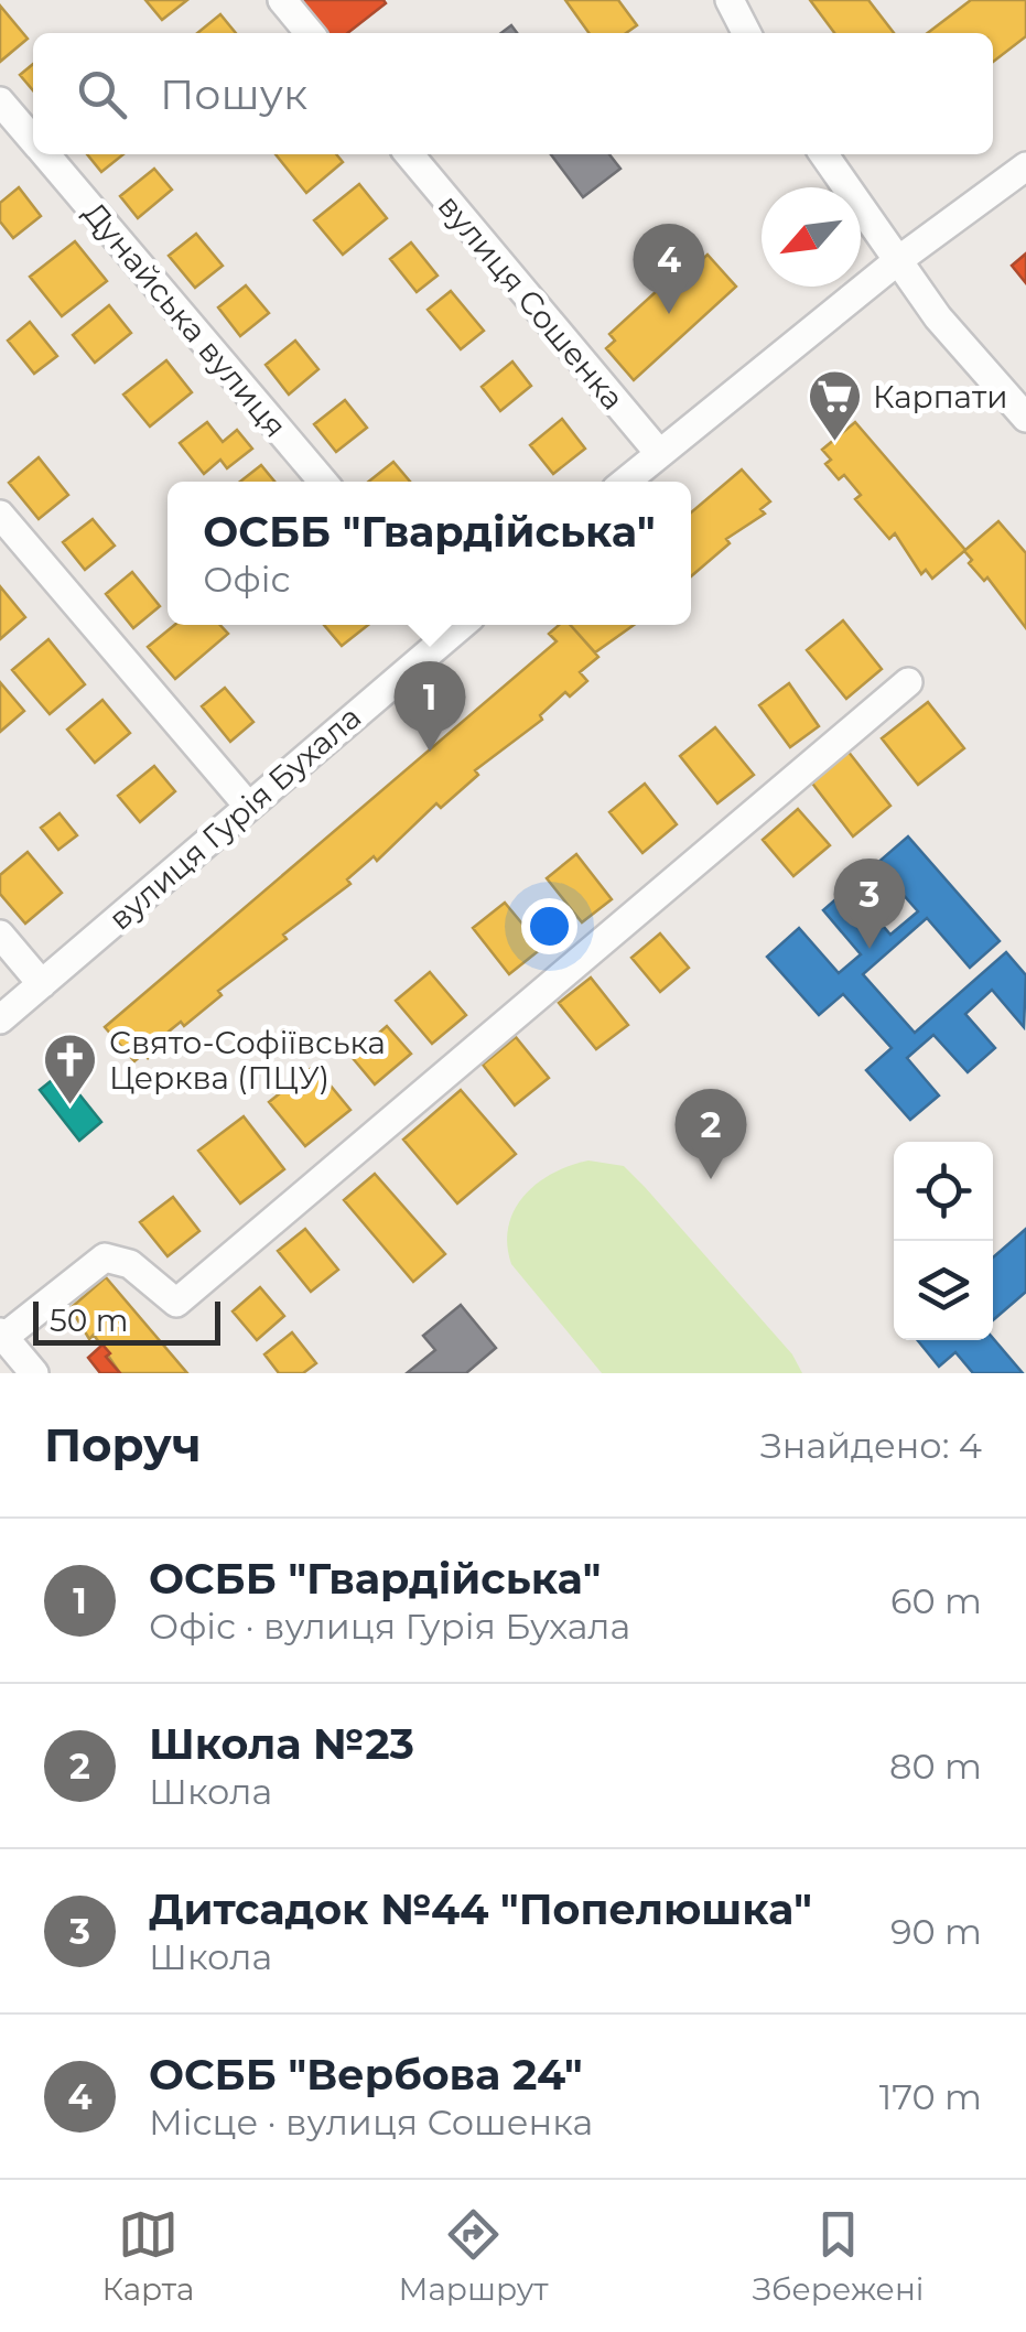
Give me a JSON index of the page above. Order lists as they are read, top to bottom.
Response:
{
  "streets": {
    "street": ["вулиця Сошенка", "Дунайська вулиця", "вулиця Гурія Бухала"]
  },
  "places": {
    "supermarket": ["Карпати"],
    "church": ["Свято-Софіївська Церква (ПЦУ)"]
  },
  "scale_bar": "50 m",
  "north": "bottom left",
  "page": {
    "search": "Пошук",
    "pins": [
      "4",
      "1",
      "3",
      "2"
    ],
    "popup": ["ОСББ \"Гвардійська\"", "Офіс"],
    "scale": "50 m",
    "heading": ["Поруч", "Знайдено: 4"],
    "list": [
      {
        "mark": "1",
        "name": "ОСББ \"Гвардійська\"",
        "note": "Офіс · вулиця Гурія Бухала",
        "value": "60 m"
      },
      {
        "mark": "2",
        "name": "Школа №23",
        "note": "Школа",
        "value": "80 m"
      },
      {
        "mark": "3",
        "name": "Дитсадок №44 \"Попелюшка\"",
        "note": "Школа",
        "value": "90 m"
      },
      {
        "mark": "4",
        "name": "ОСББ \"Вербова 24\"",
        "note": "Місце · вулиця Сошенка",
        "value": "170 m"
      }
    ],
    "nav": ["Карта", "Маршрут", "Збережені"]
  }
}
